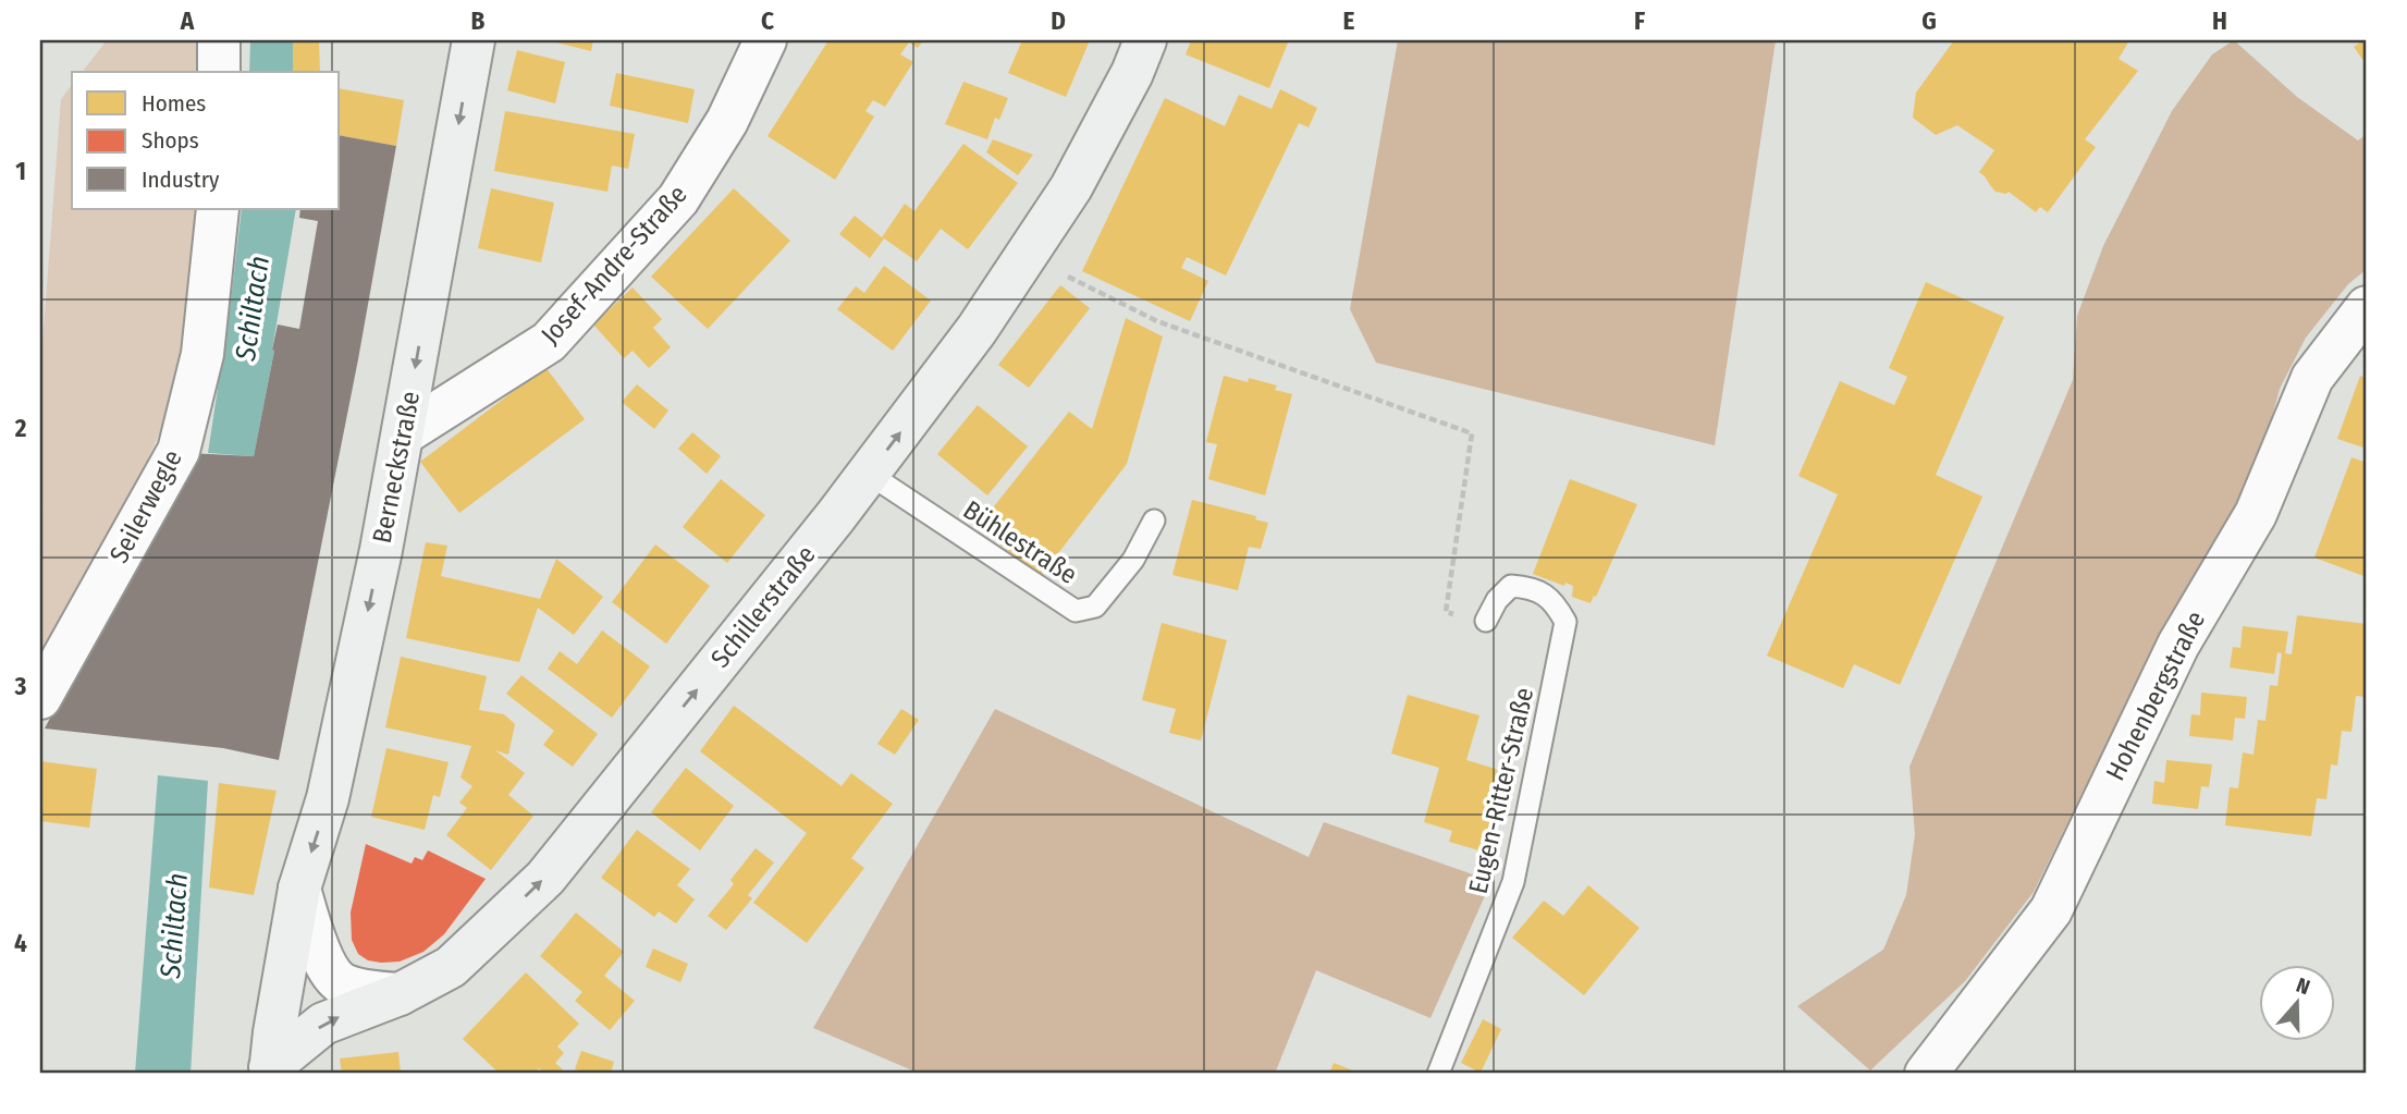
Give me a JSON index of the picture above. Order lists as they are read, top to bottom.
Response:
{
  "streets": {
    "main road": ["Berneckstraße", "Schillerstraße"],
    "street": ["Josef-Andre-Straße", "Seilerwegle", "Hohenbergstraße"],
    "lane": ["Bühlestraße", "Eugen-Ritter-Straße"]
  },
  "crossings": [
    ["Josef-Andre-Straße", "Berneckstraße"],
    ["Berneckstraße", "Schillerstraße"],
    ["Bühlestraße", "Schillerstraße"]
  ],
  "one_way": ["Berneckstraße", "Schillerstraße"],
  "water": ["Schiltach"],
  "legend": ["Homes", "Shops", "Industry"],
  "north": "top",
  "grid": {
    "columns": [
      "A",
      "B",
      "C",
      "D",
      "E",
      "F",
      "G",
      "H"
    ],
    "rows": [
      "1",
      "2",
      "3",
      "4"
    ]
  }
}
